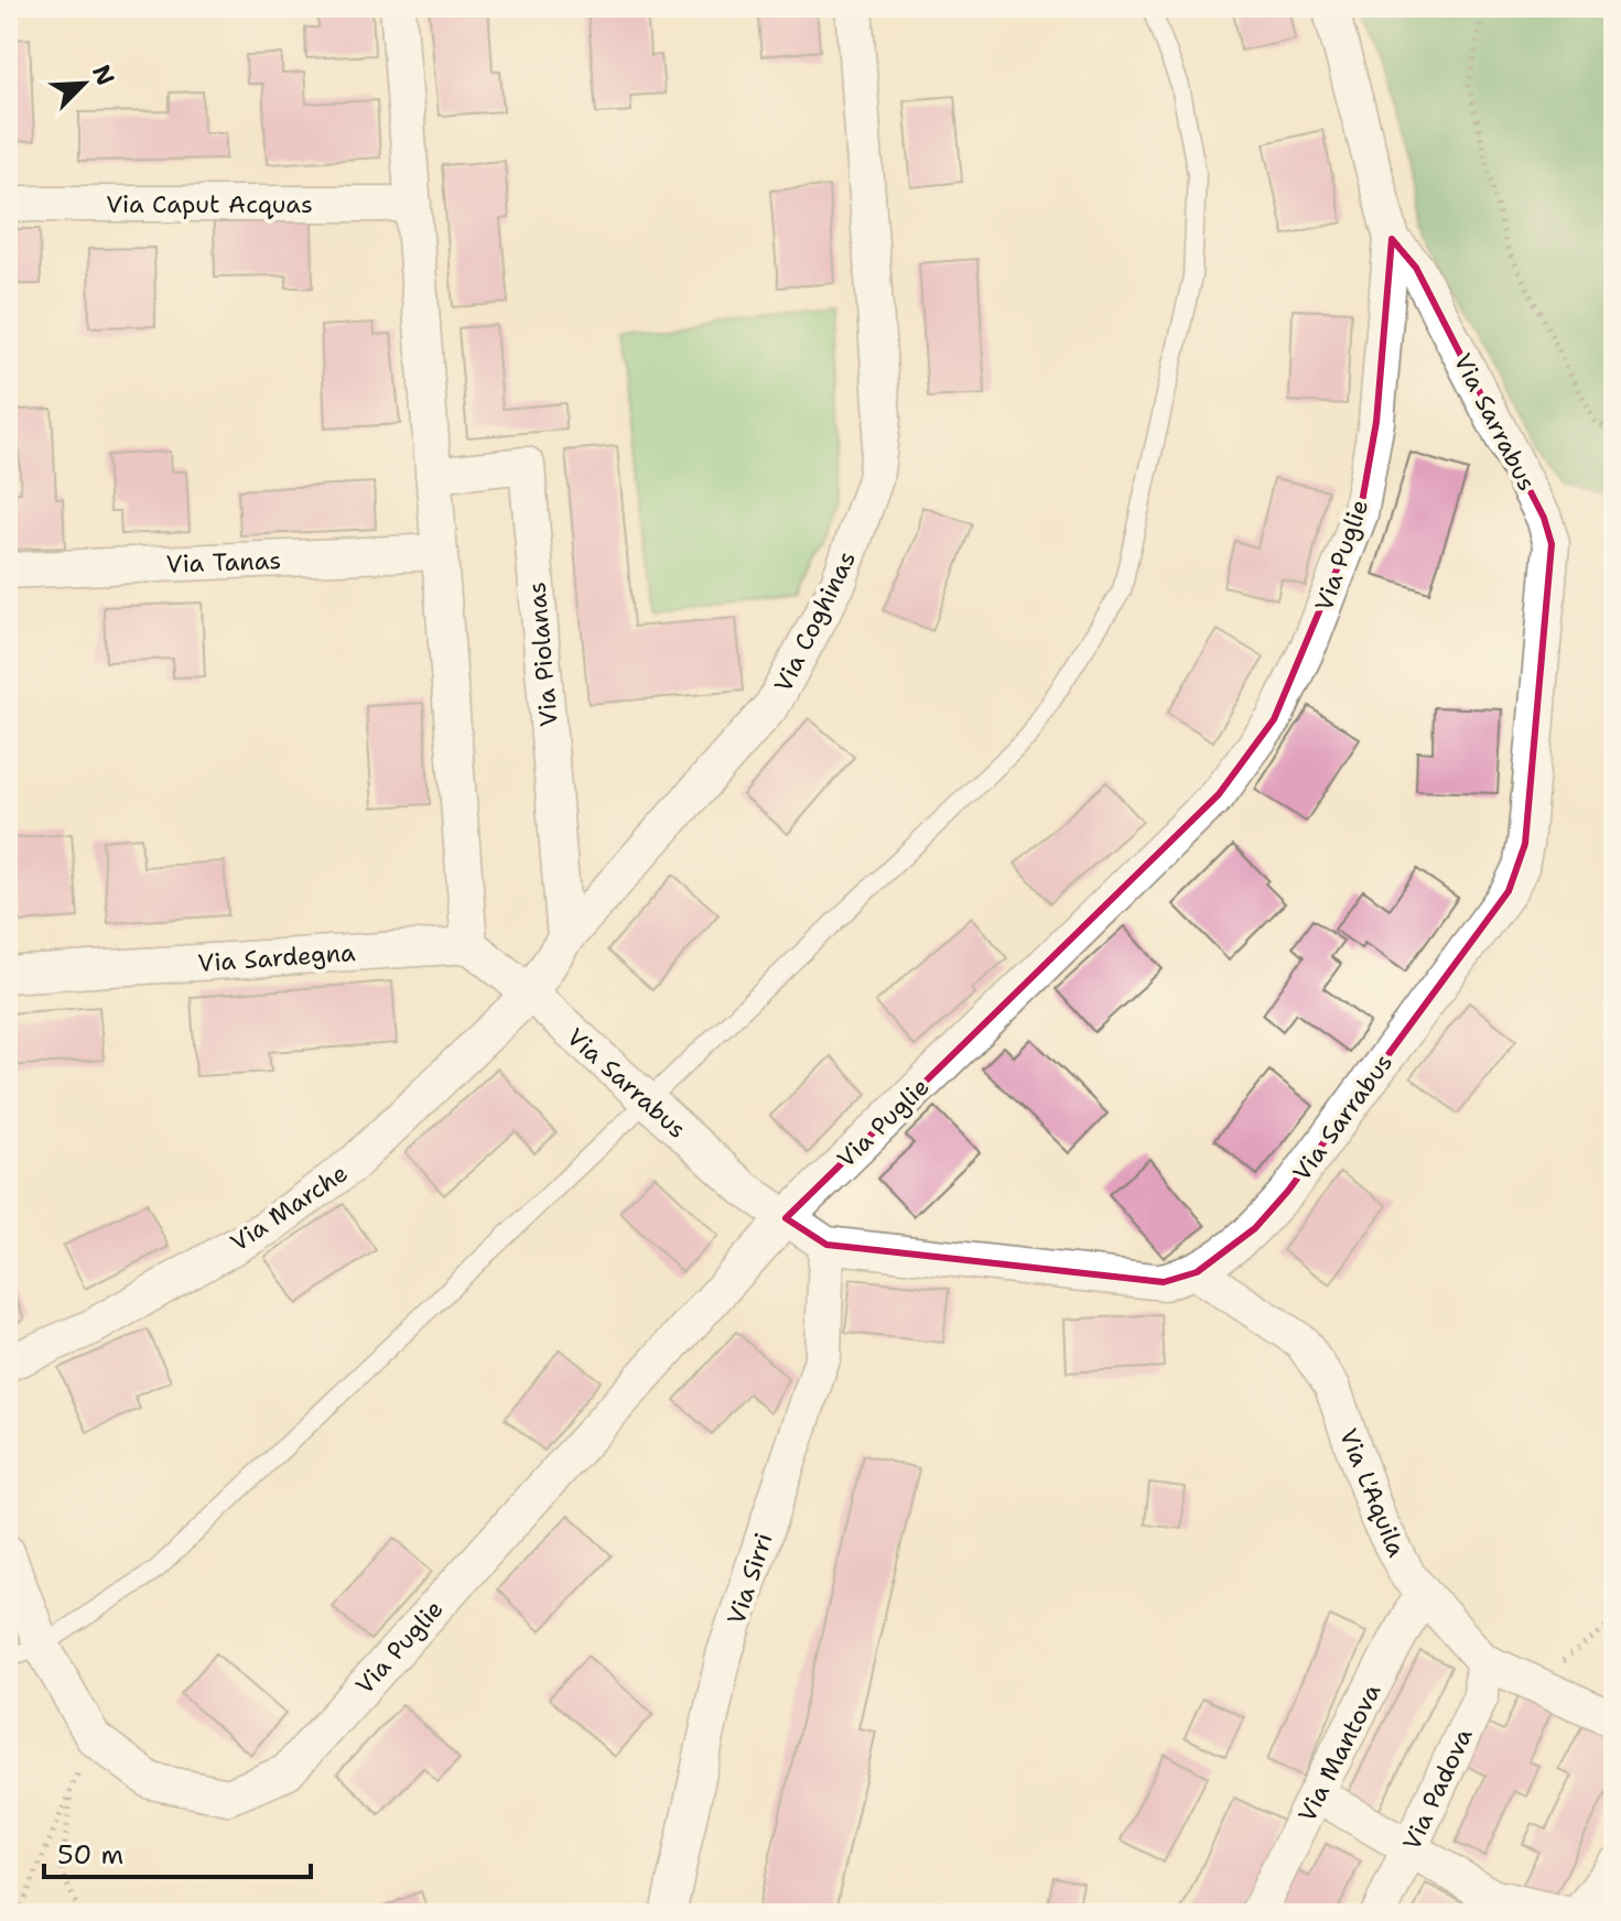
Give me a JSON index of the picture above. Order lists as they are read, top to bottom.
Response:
{
  "streets": {
    "street": [
      "Via Caput Acquas",
      "Via Sarrabus",
      "Via Puglie",
      "Via Tanas",
      "Via Coghinas",
      "Via Piolanas",
      "Via Sardegna",
      "Via Marche",
      "Via L'Aquila",
      "Via Sirri",
      "Via Mantova",
      "Via Padova"
    ]
  },
  "crossings": [
    ["Via Sarrabus", "Via Puglie"],
    ["Via Sarrabus", "Via Coghinas"],
    ["Via Sarrabus", "Via Marche"],
    ["Via Sarrabus", "Via L'Aquila"],
    ["Via Sarrabus", "Via Sirri"],
    ["Via Coghinas", "Via Piolanas"],
    ["Via Coghinas", "Via Marche"],
    ["Via L'Aquila", "Via Mantova"],
    ["Via L'Aquila", "Via Padova"]
  ],
  "scale_bar": "50 m",
  "north": "top right"
}
